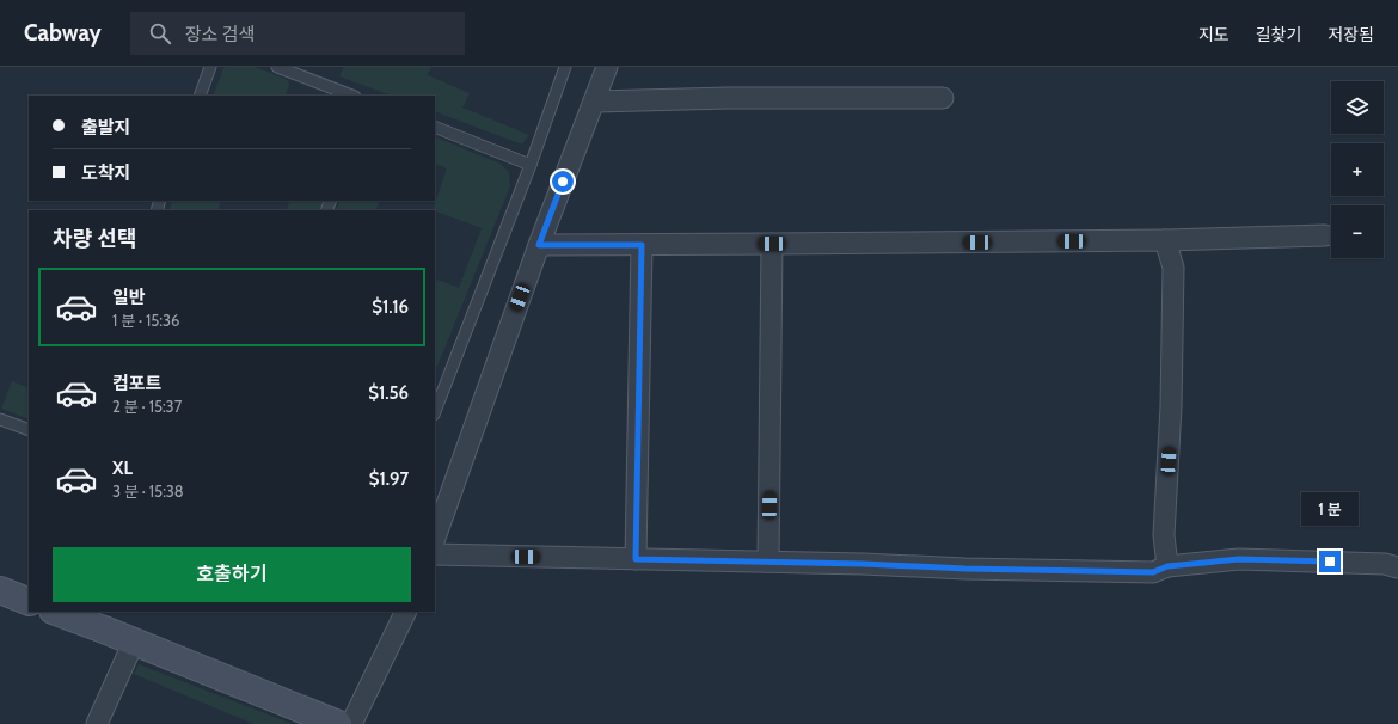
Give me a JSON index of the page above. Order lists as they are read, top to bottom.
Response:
{
  "page": {
    "header": "Cabway",
    "search": "장소 검색",
    "nav": ["지도", "길찾기", "저장됨"],
    "map_buttons": ["+", "−"],
    "banner": ["출발지", "도착지"],
    "heading": "차량 선택",
    "list": [
      {
        "name": "일반",
        "note": "1 분 · 15:36",
        "value": "$1.16"
      },
      {
        "name": "컴포트",
        "note": "2 분 · 15:37",
        "value": "$1.56"
      },
      {
        "name": "XL",
        "note": "3 분 · 15:38",
        "value": "$1.97"
      }
    ],
    "bubble": "1 분",
    "buttons": "호출하기"
  }
}
